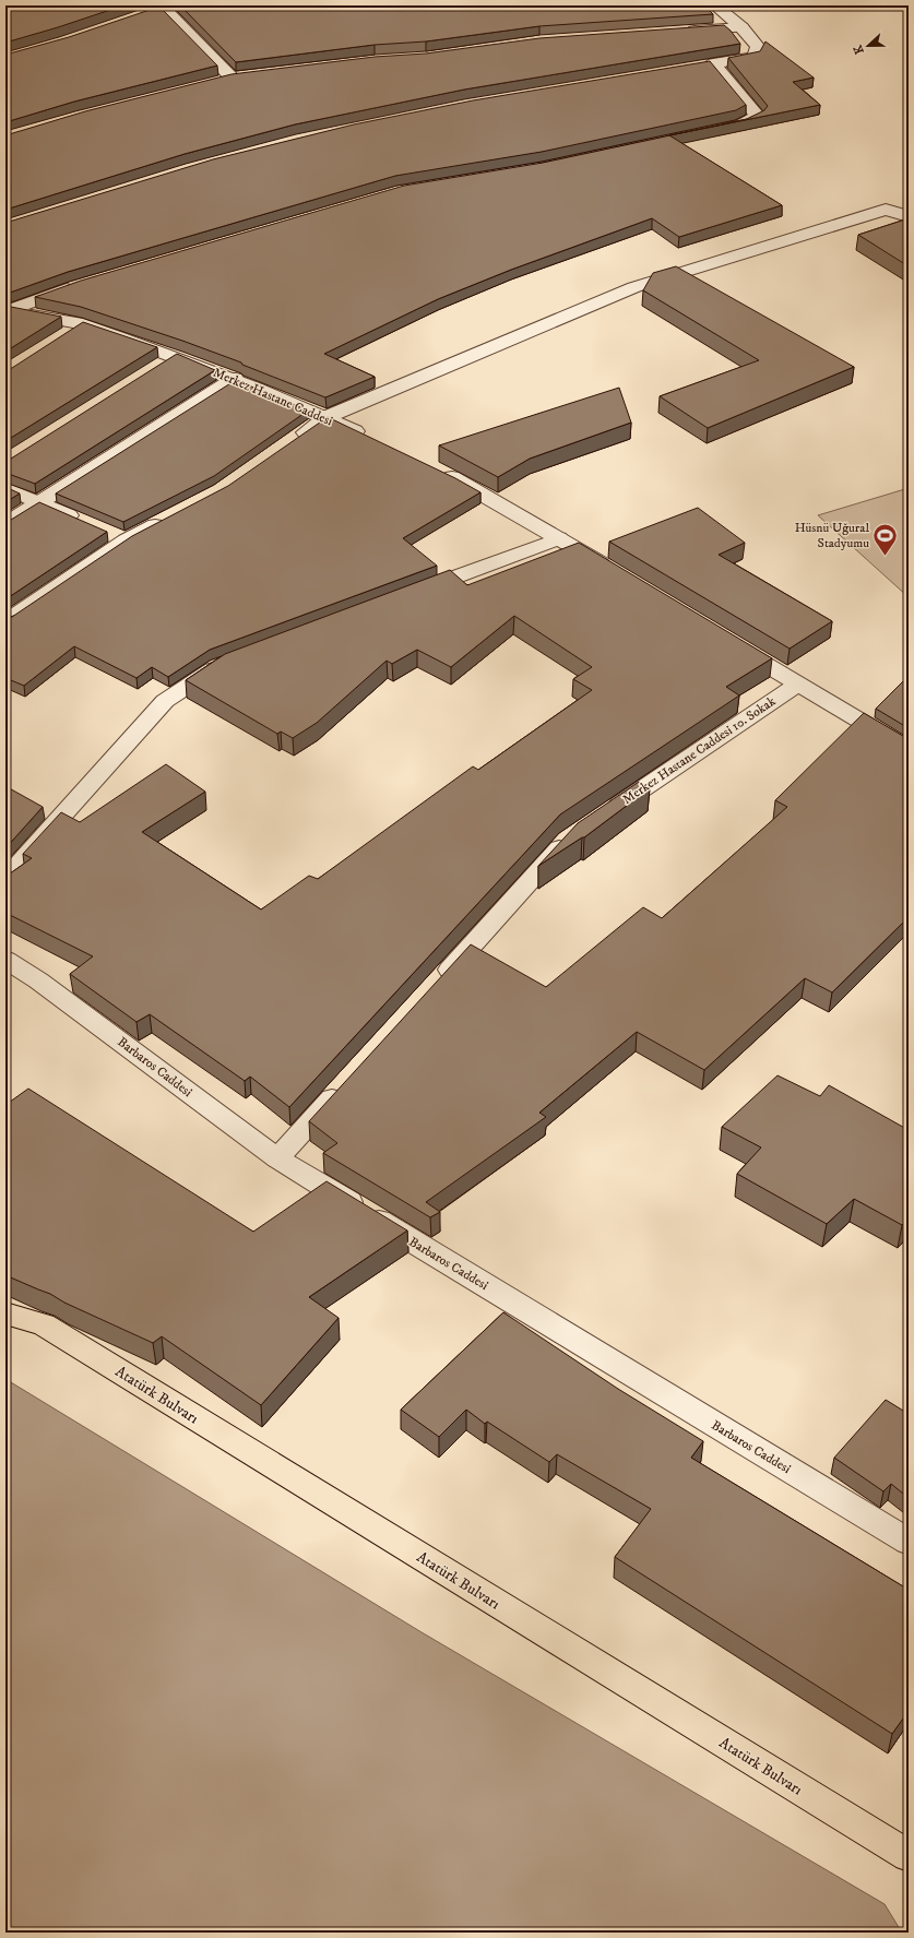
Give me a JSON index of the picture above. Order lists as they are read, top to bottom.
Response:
{
  "streets": {
    "main road": ["Atatürk Bulvarı"],
    "street": ["Merkez Hastane Caddesi", "Merkez Hastane Caddesi 10. Sokak", "Barbaros Caddesi"]
  },
  "places": {
    "sports": ["Hüsnü Uğural Stadyumu"]
  },
  "north": "left"
}
